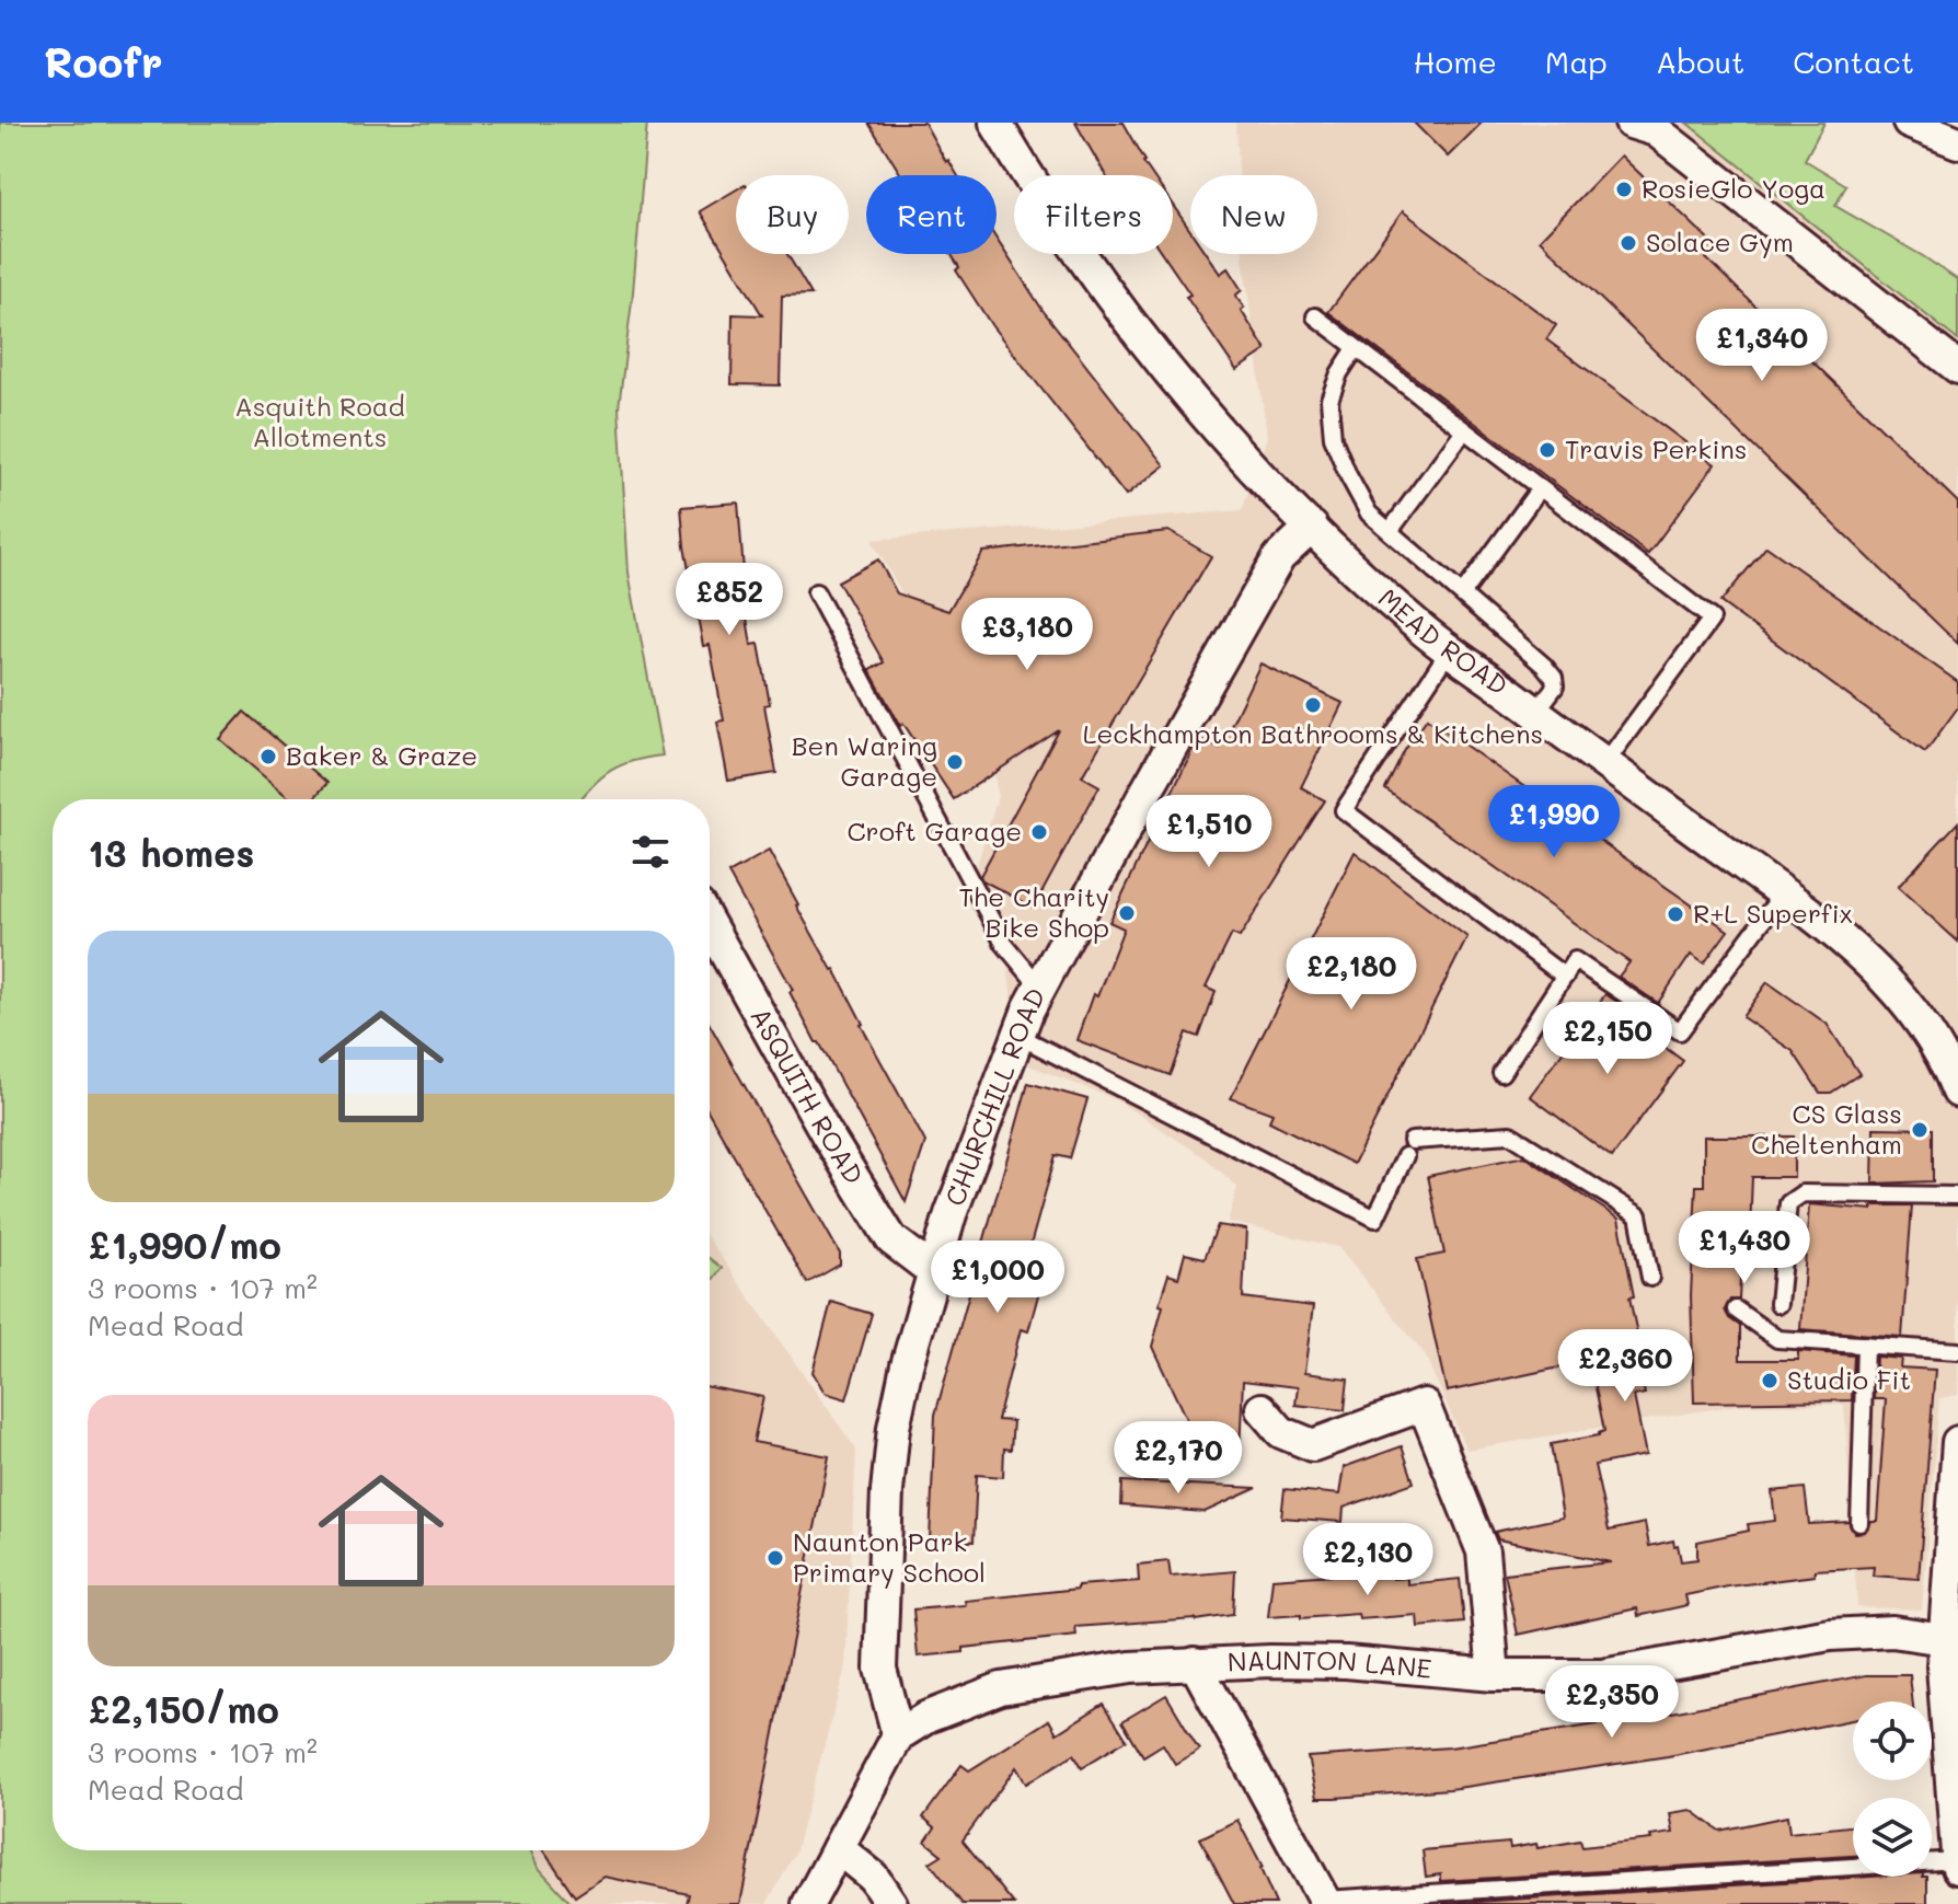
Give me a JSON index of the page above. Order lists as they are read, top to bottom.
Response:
{
  "streets": {
    "street": [
      "MEAD ROAD",
      "ASQUITH ROAD",
      "CHURCHILL ROAD",
      "NAUNTON LANE"
    ]
  },
  "crossings": [
    ["MEAD ROAD", "CHURCHILL ROAD"],
    ["ASQUITH ROAD", "CHURCHILL ROAD"],
    ["CHURCHILL ROAD", "NAUNTON LANE"]
  ],
  "parks": ["Asquith Road Allotments"],
  "places": [
    "RosieGlo Yoga",
    "Solace Gym",
    "Travis Perkins",
    "Leckhampton Bathrooms & Kitchens",
    "Baker & Graze",
    "Ben Waring Garage",
    "Croft Garage",
    "The Charity Bike Shop",
    "R+L Superfix",
    "CS Glass Cheltenham",
    "Studio Fit",
    "Naunton Park Primary School"
  ],
  "page": {
    "header": "Roofr",
    "nav": [
      "Home",
      "Map",
      "About",
      "Contact"
    ],
    "chip": [
      "Buy",
      "Rent",
      "Filters",
      "New"
    ],
    "price": [
      "£1,340",
      "£852",
      "£3,180",
      "£1,990",
      "£1,510",
      "£2,180",
      "£2,150",
      "£1,430",
      "£1,000",
      "£2,360",
      "£2,170",
      "£2,130",
      "£2,350"
    ],
    "heading": "13 homes",
    "list": [
      {
        "name": "£1,990/mo",
        "note": "3 rooms · 107 m² · Mead Road"
      },
      {
        "name": "£2,150/mo",
        "note": "3 rooms · 107 m² · Mead Road"
      }
    ]
  }
}
